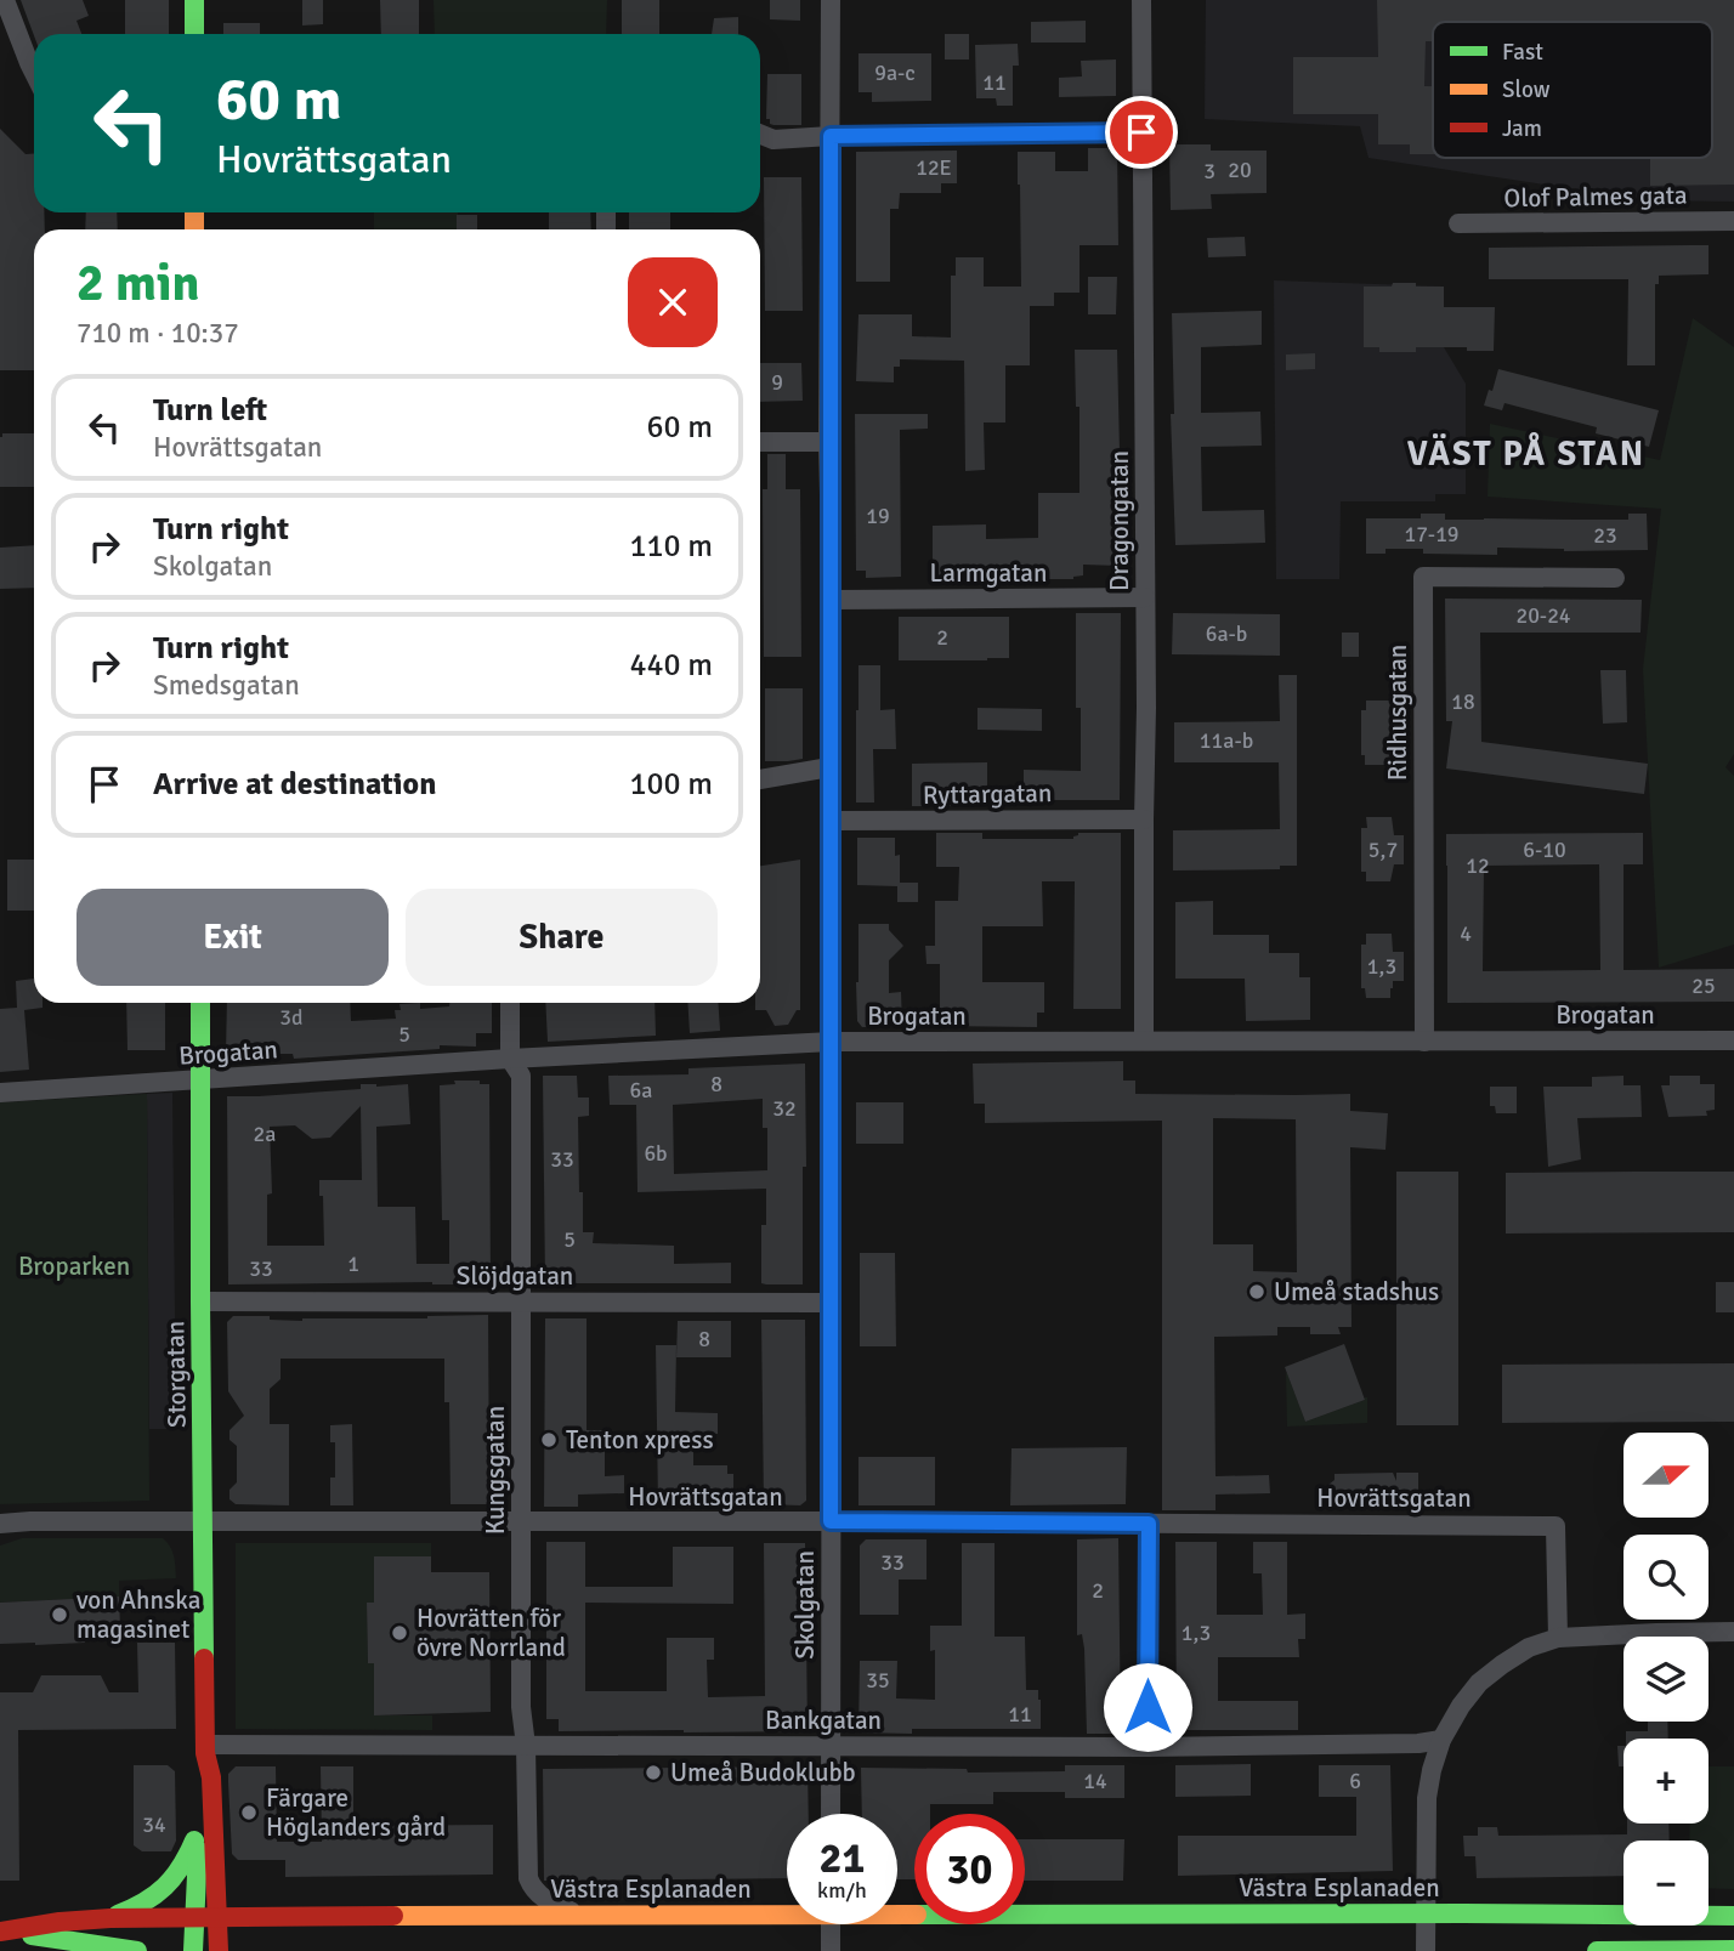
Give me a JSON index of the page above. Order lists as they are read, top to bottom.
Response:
{
  "streets": {
    "main road": ["Storgatan", "Västra Esplanaden"],
    "street": [
      "Olof Palmes gata",
      "Dragongatan",
      "Larmgatan",
      "Ridhusgatan",
      "Ryttargatan",
      "Brogatan",
      "Slöjdgatan",
      "Kungsgatan",
      "Hovrättsgatan",
      "Skolgatan",
      "Bankgatan"
    ]
  },
  "crossings": [
    ["Dragongatan", "Larmgatan"],
    ["Dragongatan", "Ryttargatan"],
    ["Dragongatan", "Brogatan"],
    ["Larmgatan", "Skolgatan"],
    ["Ridhusgatan", "Brogatan"],
    ["Ryttargatan", "Skolgatan"],
    ["Brogatan", "Storgatan"],
    ["Brogatan", "Kungsgatan"],
    ["Brogatan", "Skolgatan"],
    ["Slöjdgatan", "Storgatan"],
    ["Slöjdgatan", "Kungsgatan"],
    ["Slöjdgatan", "Skolgatan"],
    ["Storgatan", "Hovrättsgatan"],
    ["Storgatan", "Bankgatan"],
    ["Storgatan", "Västra Esplanaden"],
    ["Kungsgatan", "Hovrättsgatan"],
    ["Kungsgatan", "Bankgatan"],
    ["Kungsgatan", "Västra Esplanaden"],
    ["Hovrättsgatan", "Skolgatan"],
    ["Skolgatan", "Bankgatan"]
  ],
  "districts": ["VÄST PÅ STAN"],
  "parks": ["Broparken"],
  "places": [
    "Umeå stadshus",
    "Tenton xpress",
    "von Ahnska magasinet",
    "Hovrätten för övre Norrland",
    "Umeå Budoklubb",
    "Färgare Höglanders gård"
  ],
  "house_numbers": [
    "9a-c",
    "11",
    "12E",
    "20",
    "3",
    "9",
    "19",
    "17-19",
    "23",
    "20-24",
    "6a-b",
    "2",
    "18",
    "11a-b",
    "5,7",
    "6-10",
    "12",
    "4",
    "1,3",
    "25",
    "3d",
    "5",
    "8",
    "6a",
    "32",
    "2a",
    "6b",
    "33",
    "5",
    "1",
    "33",
    "8",
    "33",
    "2",
    "1,3",
    "35",
    "11",
    "14",
    "6",
    "34"
  ],
  "legend": ["Fast", "Slow", "Jam"],
  "north": "right",
  "page": {
    "turn": ["60 m", "Hovrättsgatan"],
    "heading": ["2 min", "710 m · 10:37"],
    "list": [
      {
        "name": "Turn left",
        "note": "Hovrättsgatan",
        "value": "60 m"
      },
      {
        "name": "Turn right",
        "note": "Skolgatan",
        "value": "110 m"
      },
      {
        "name": "Turn right",
        "note": "Smedsgatan",
        "value": "440 m"
      },
      {
        "name": "Arrive at destination",
        "value": "100 m"
      }
    ],
    "buttons": ["Exit", "Share"],
    "map_buttons": ["+", "−"],
    "speed": "21 km/h",
    "limit": "30"
  }
}
